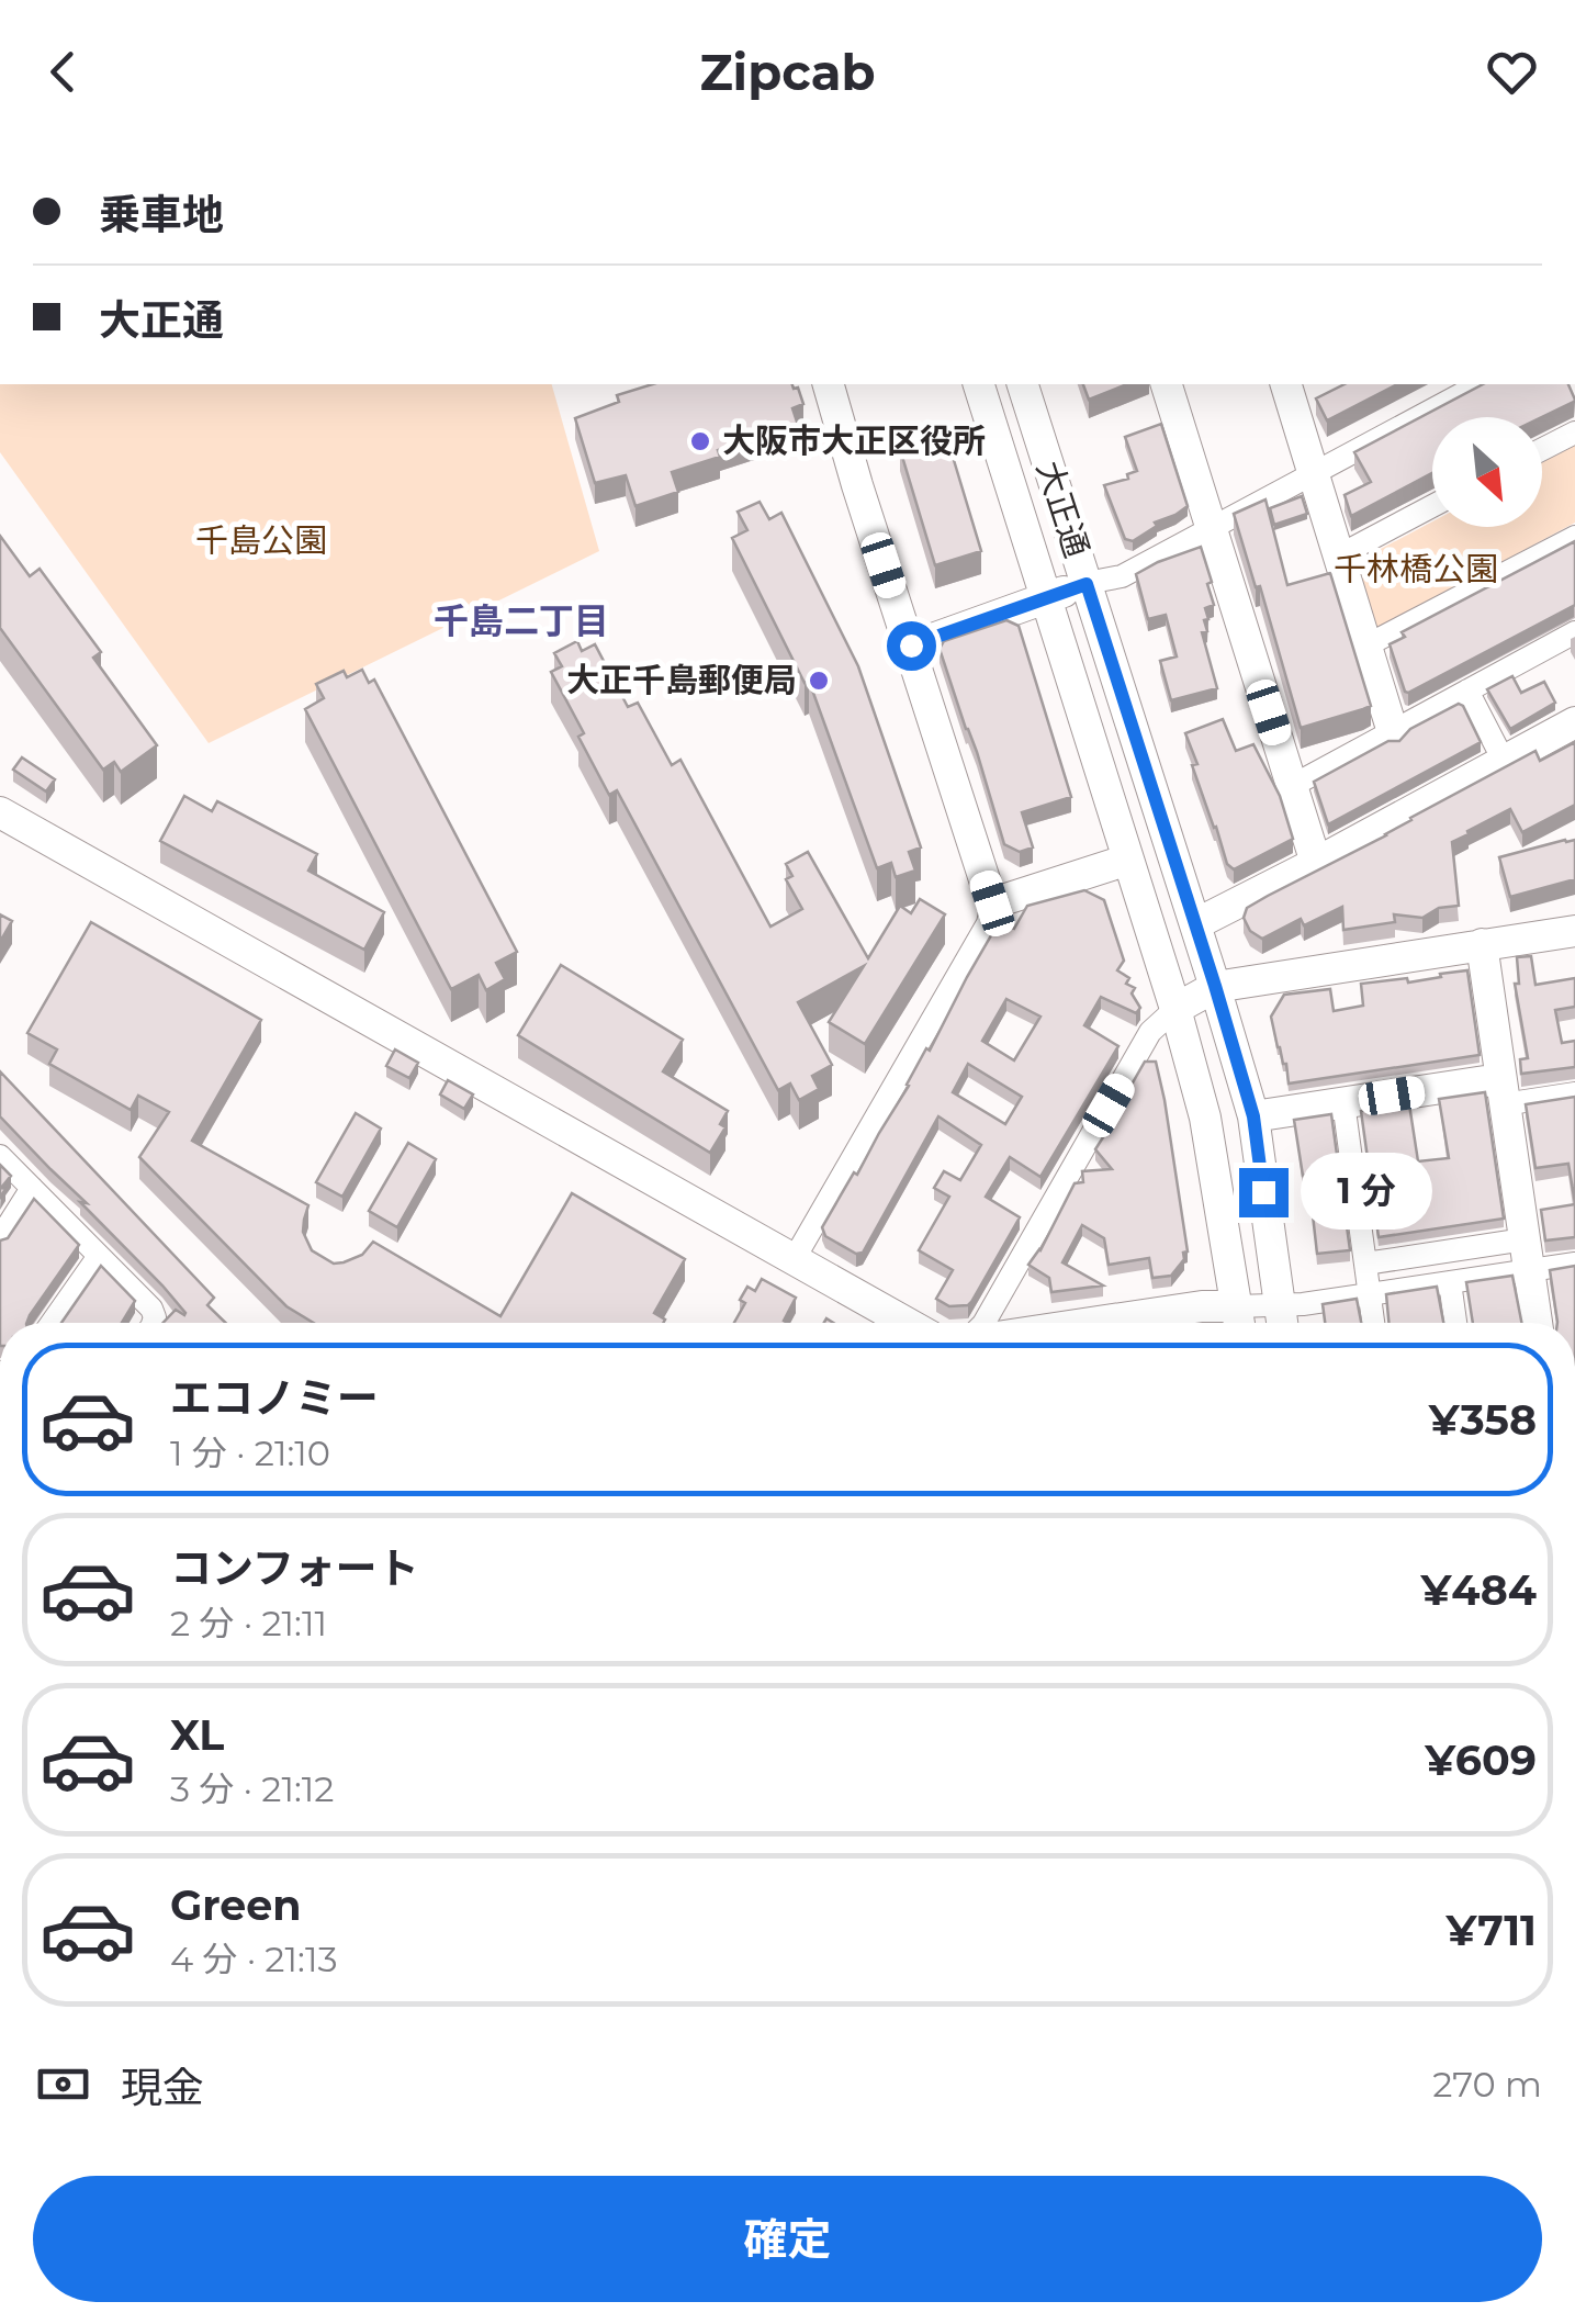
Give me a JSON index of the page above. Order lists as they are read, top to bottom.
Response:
{
  "streets": {
    "street": ["大正通"]
  },
  "districts": ["千島二丁目"],
  "parks": ["千島公園", "千林橋公園"],
  "places": ["大阪市大正区役所", "大正千島郵便局"],
  "north": "bottom right",
  "page": {
    "header": "Zipcab",
    "banner": ["乗車地", "大正通"],
    "bubble": "1 分",
    "list": [
      {
        "name": "エコノミー",
        "note": "1 分 · 21:10",
        "value": "¥358"
      },
      {
        "name": "コンフォート",
        "note": "2 分 · 21:11",
        "value": "¥484"
      },
      {
        "name": "XL",
        "note": "3 分 · 21:12",
        "value": "¥609"
      },
      {
        "name": "Green",
        "note": "4 分 · 21:13",
        "value": "¥711"
      }
    ],
    "pay": ["現金", "270 m"],
    "buttons": "確定"
  }
}
